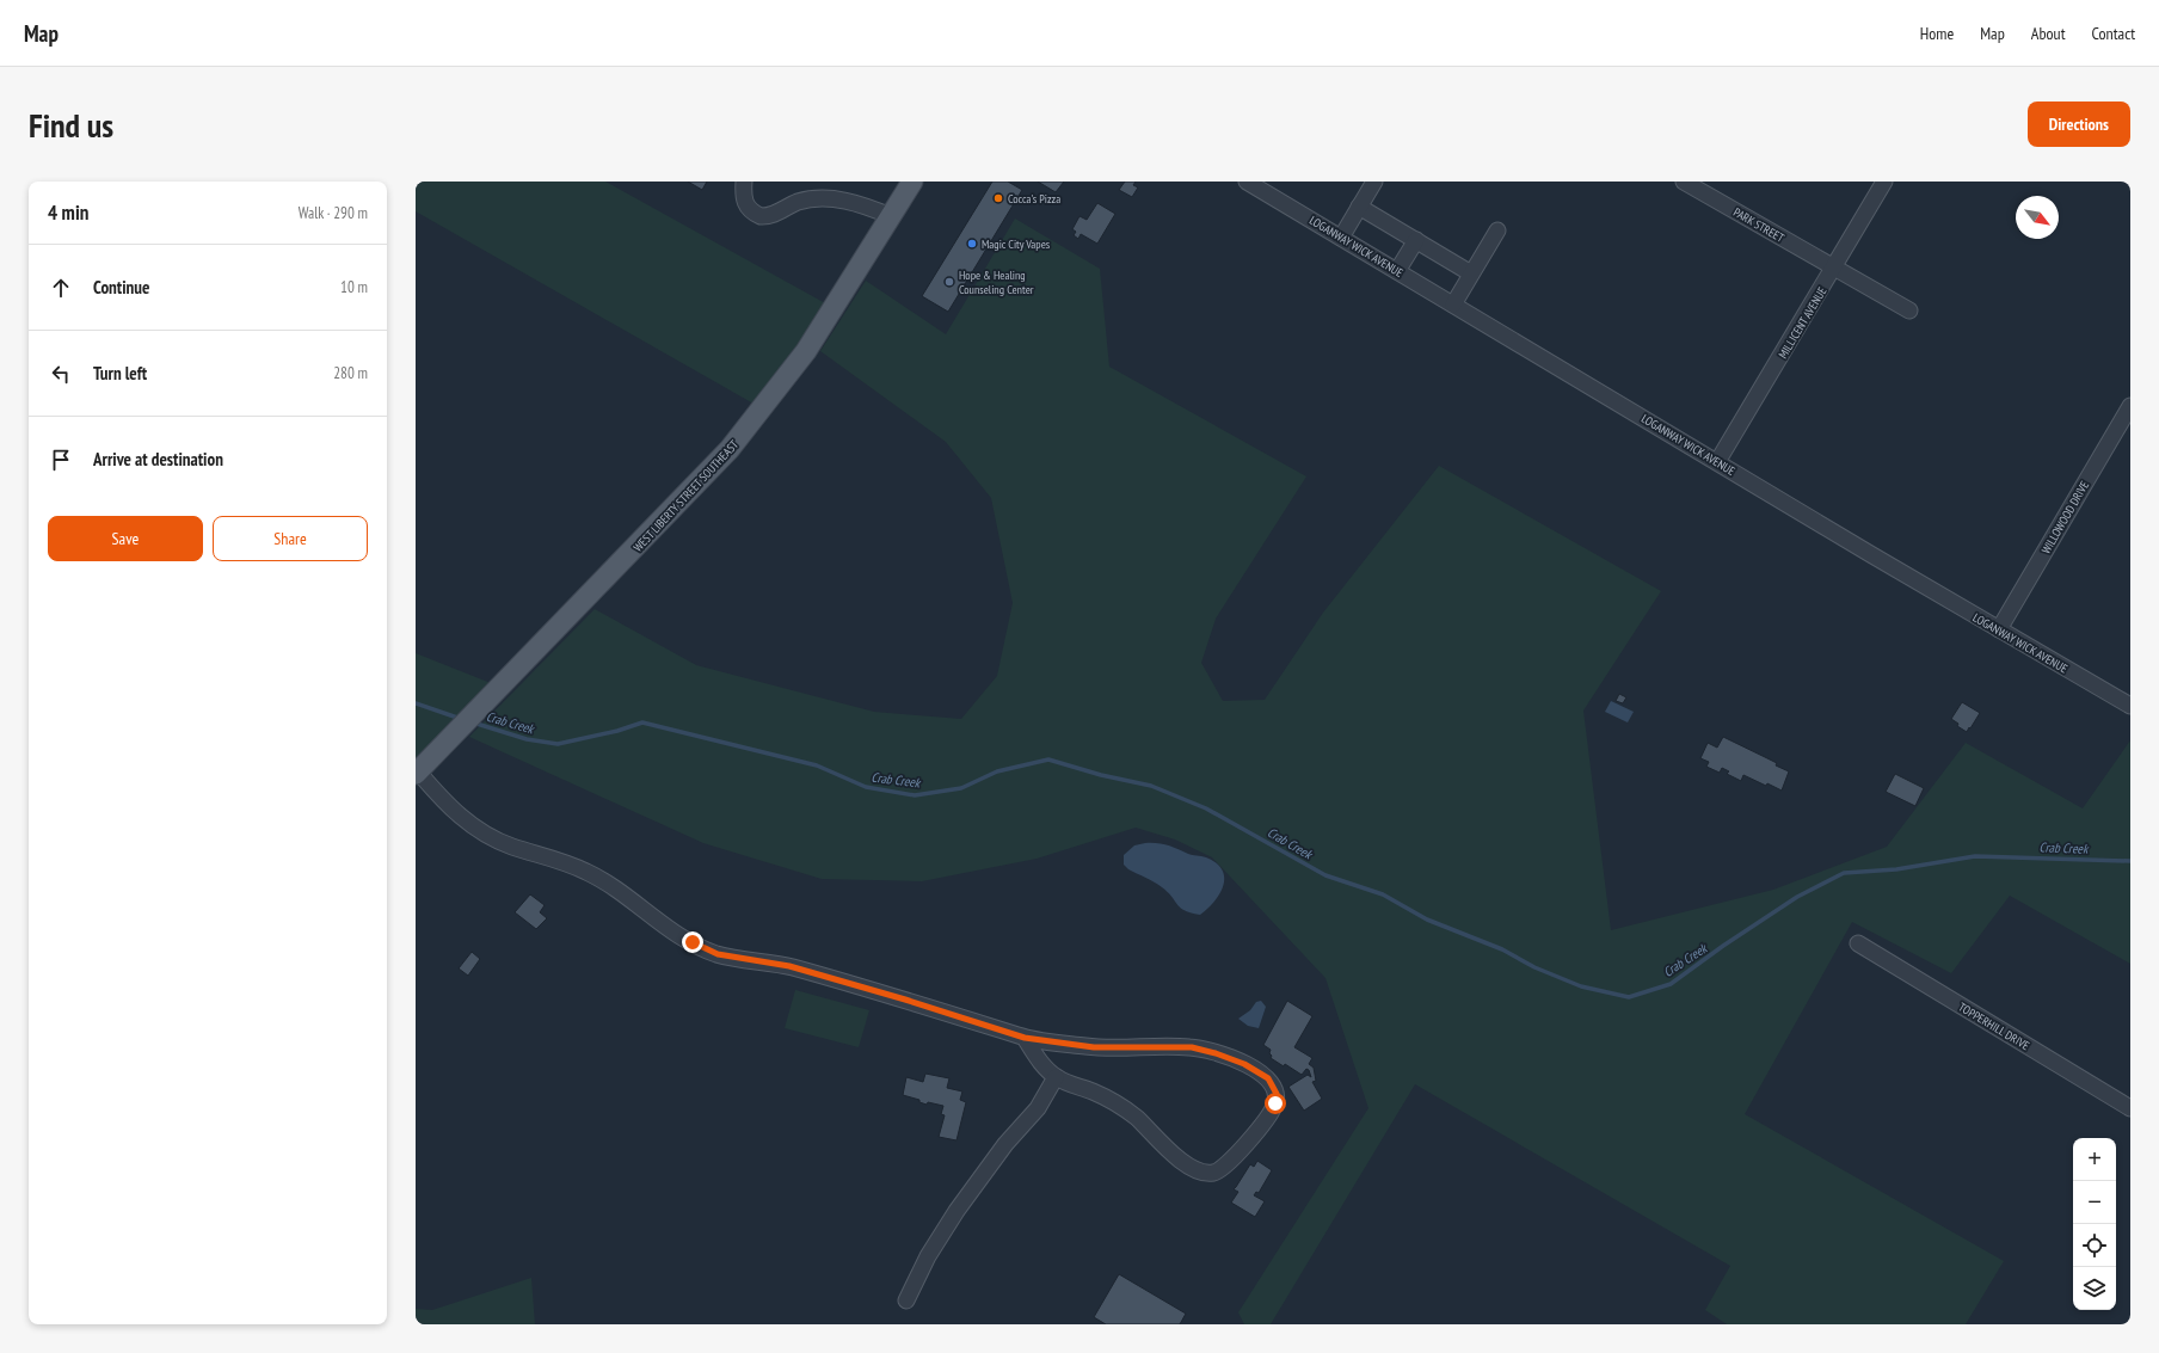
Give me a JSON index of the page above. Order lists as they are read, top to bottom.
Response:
{
  "streets": {
    "main road": ["WEST LIBERTY STREET SOUTHEAST"],
    "street": [
      "PARK STREET",
      "LOGANWAY WICK AVENUE",
      "MILLICENT AVENUE",
      "WILLOWOOD DRIVE",
      "TOPPERHILL DRIVE"
    ]
  },
  "crossings": [
    ["PARK STREET", "MILLICENT AVENUE"],
    ["LOGANWAY WICK AVENUE", "MILLICENT AVENUE"],
    ["LOGANWAY WICK AVENUE", "WILLOWOOD DRIVE"]
  ],
  "water": ["Crab Creek"],
  "places": ["Cocca's Pizza", "Magic City Vapes", "Hope & Healing Counseling Center"],
  "north": "bottom right",
  "page": {
    "header": "Map",
    "nav": [
      "Home",
      "Map",
      "About",
      "Contact"
    ],
    "buttons": [
      "Directions",
      ["Save", "Share"]
    ],
    "title": "Find us",
    "heading": ["4 min", "Walk · 290 m"],
    "list": [
      ["Continue", "10 m"],
      ["Turn left", "280 m"],
      "Arrive at destination"
    ],
    "map_buttons": ["+", "−"]
  }
}
